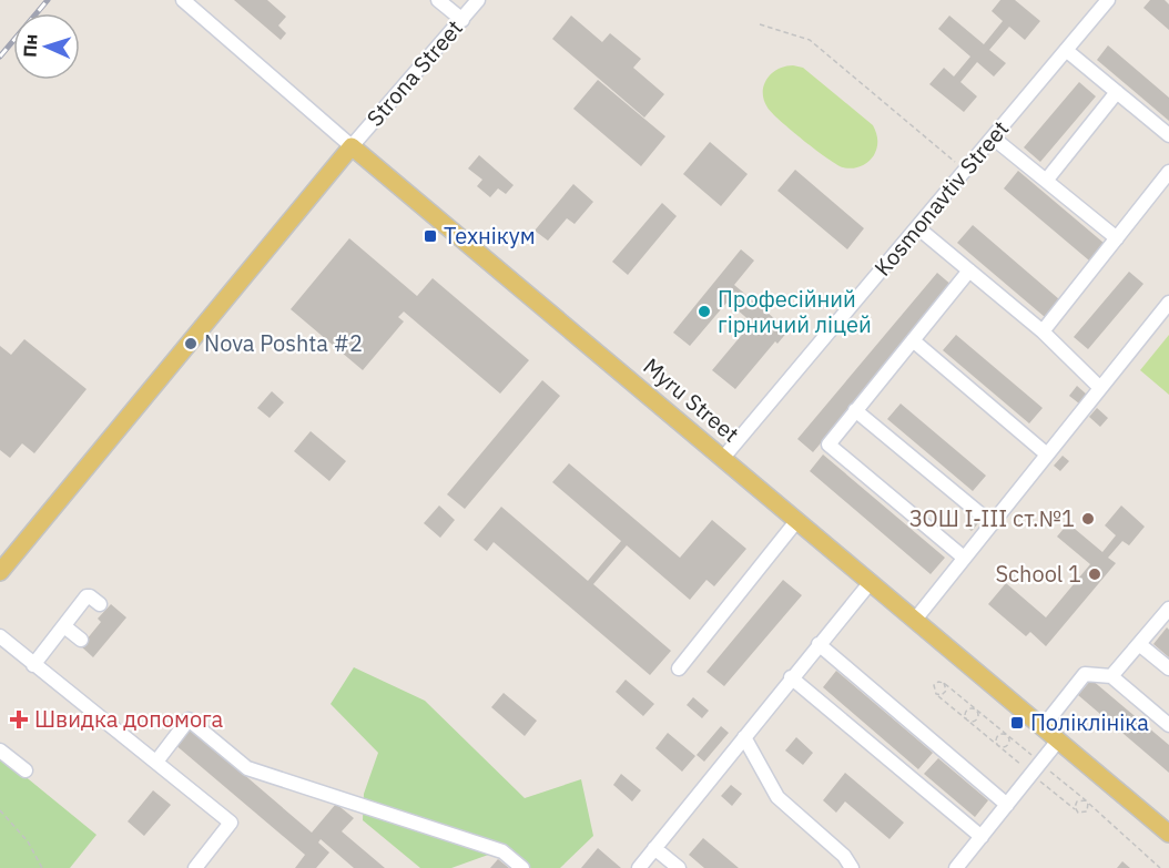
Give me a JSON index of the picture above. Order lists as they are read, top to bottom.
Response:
{
  "streets": {
    "main road": ["Myru Street"],
    "street": ["Strona Street", "Kosmonavtiv Street"]
  },
  "crossings": [
    ["Strona Street", "Myru Street"],
    ["Kosmonavtiv Street", "Myru Street"]
  ],
  "places": {
    "transit": ["Технікум", "Поліклініка"],
    "other": [
      "Професійний гірничий ліцей",
      "Nova Poshta #2",
      "ЗОШ I-III ст.№1",
      "School 1"
    ],
    "health": ["Швидка допомога"]
  },
  "north": "left"
}
